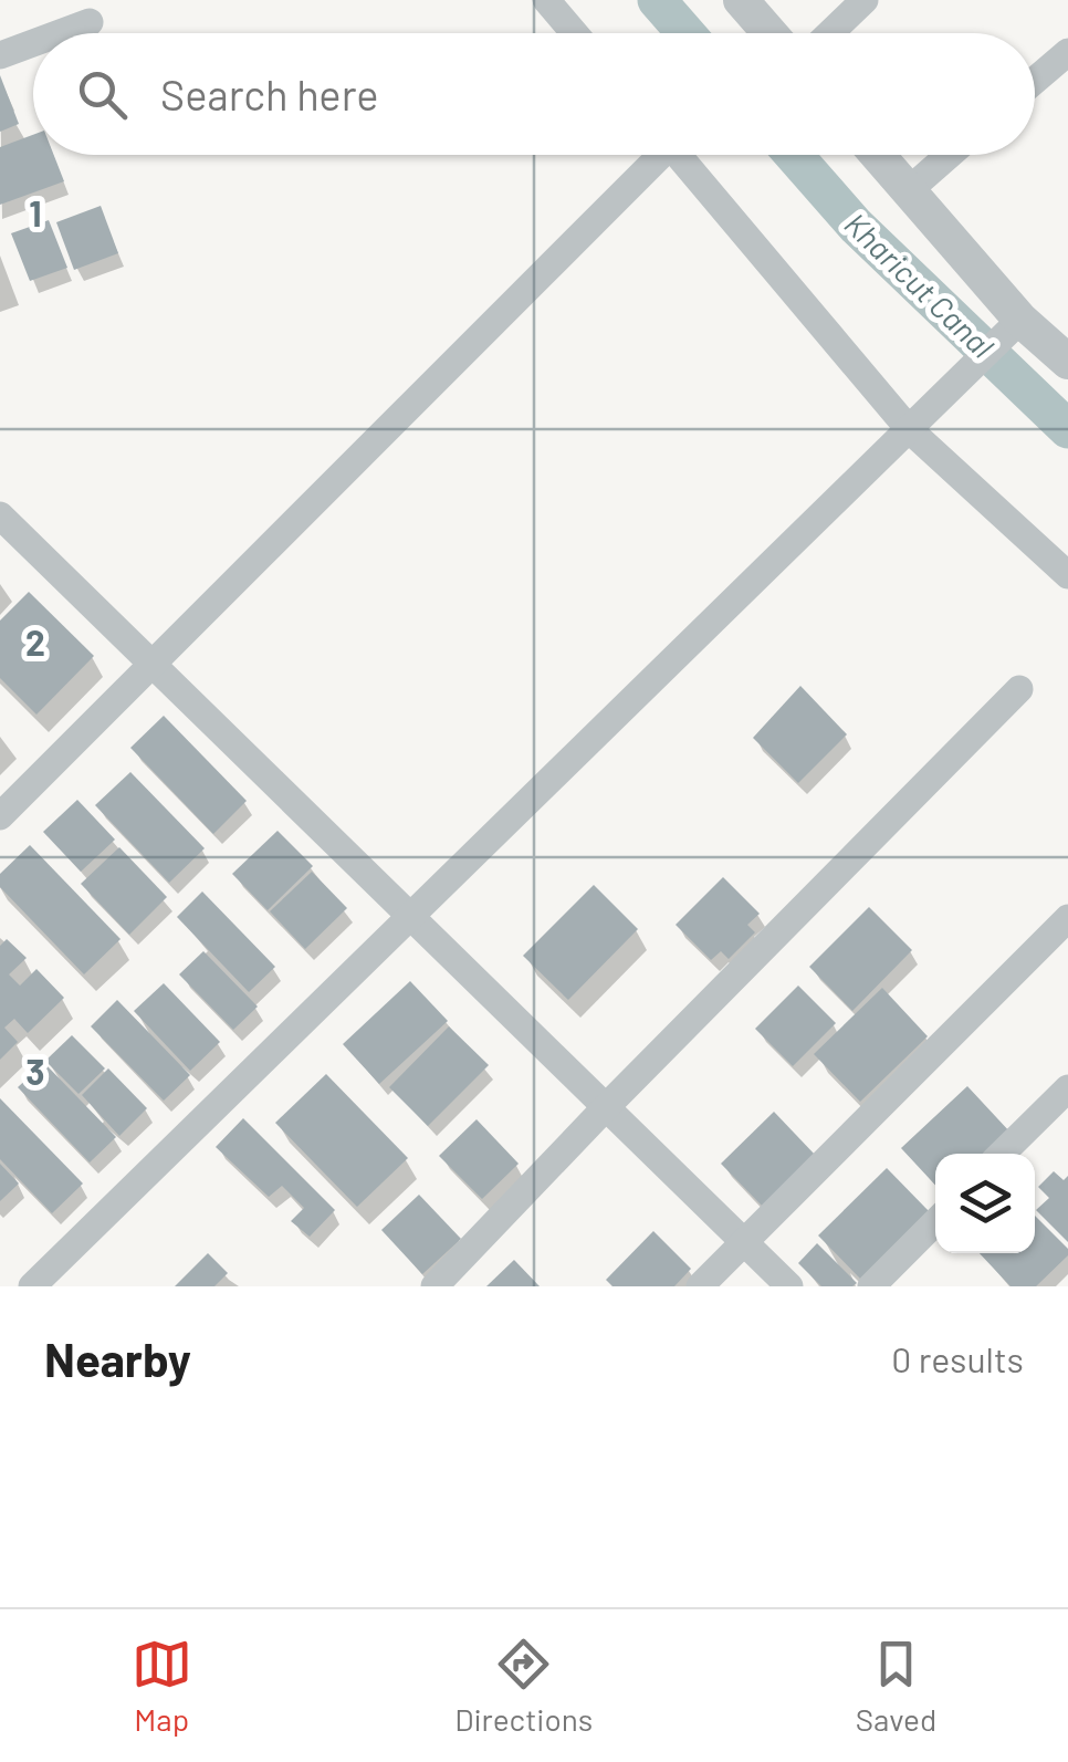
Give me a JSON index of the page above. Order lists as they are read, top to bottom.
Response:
{
  "water": ["Kharicut Canal"],
  "page": {
    "search": "Search here",
    "heading": ["Nearby", "0 results"],
    "nav": ["Map", "Directions", "Saved"]
  },
  "grid": {
    "rows": ["1", "2", "3"]
  }
}
